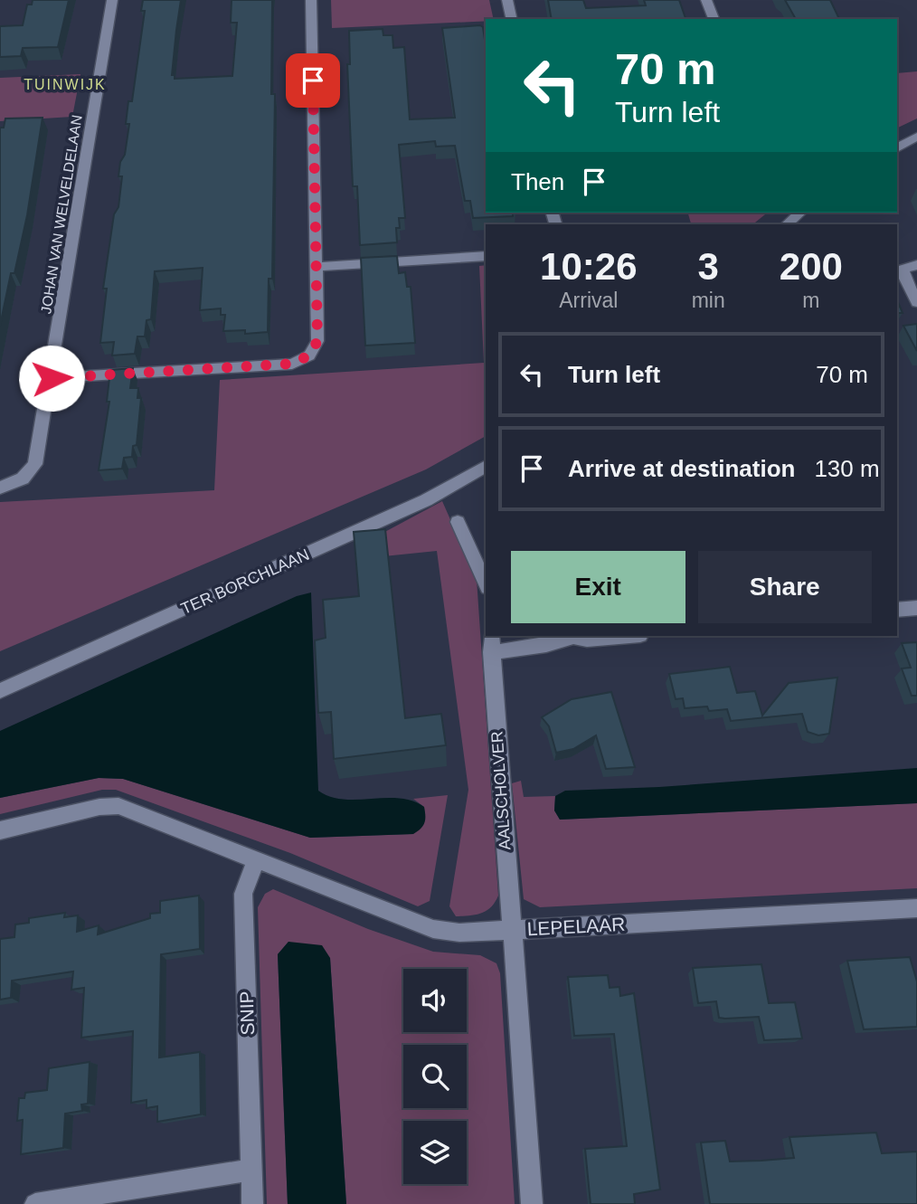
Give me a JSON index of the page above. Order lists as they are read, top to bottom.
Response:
{
  "streets": {
    "street": [
      "JOHAN VAN WELVELDELAAN",
      "TER BORCHLAAN",
      "AALSCHOLVER",
      "LEPELAAR",
      "SNIP"
    ]
  },
  "crossings": [
    ["AALSCHOLVER", "LEPELAAR"]
  ],
  "districts": ["TUINWIJK"],
  "page": {
    "turn": ["70 m", "Turn left"],
    "then": "Then",
    "eta": [
      "10:26",
      "Arrival",
      "3",
      "min",
      "200",
      "m"
    ],
    "list": [
      {
        "name": "Turn left",
        "value": "70 m"
      },
      {
        "name": "Arrive at destination",
        "value": "130 m"
      }
    ],
    "buttons": ["Exit", "Share"]
  }
}
